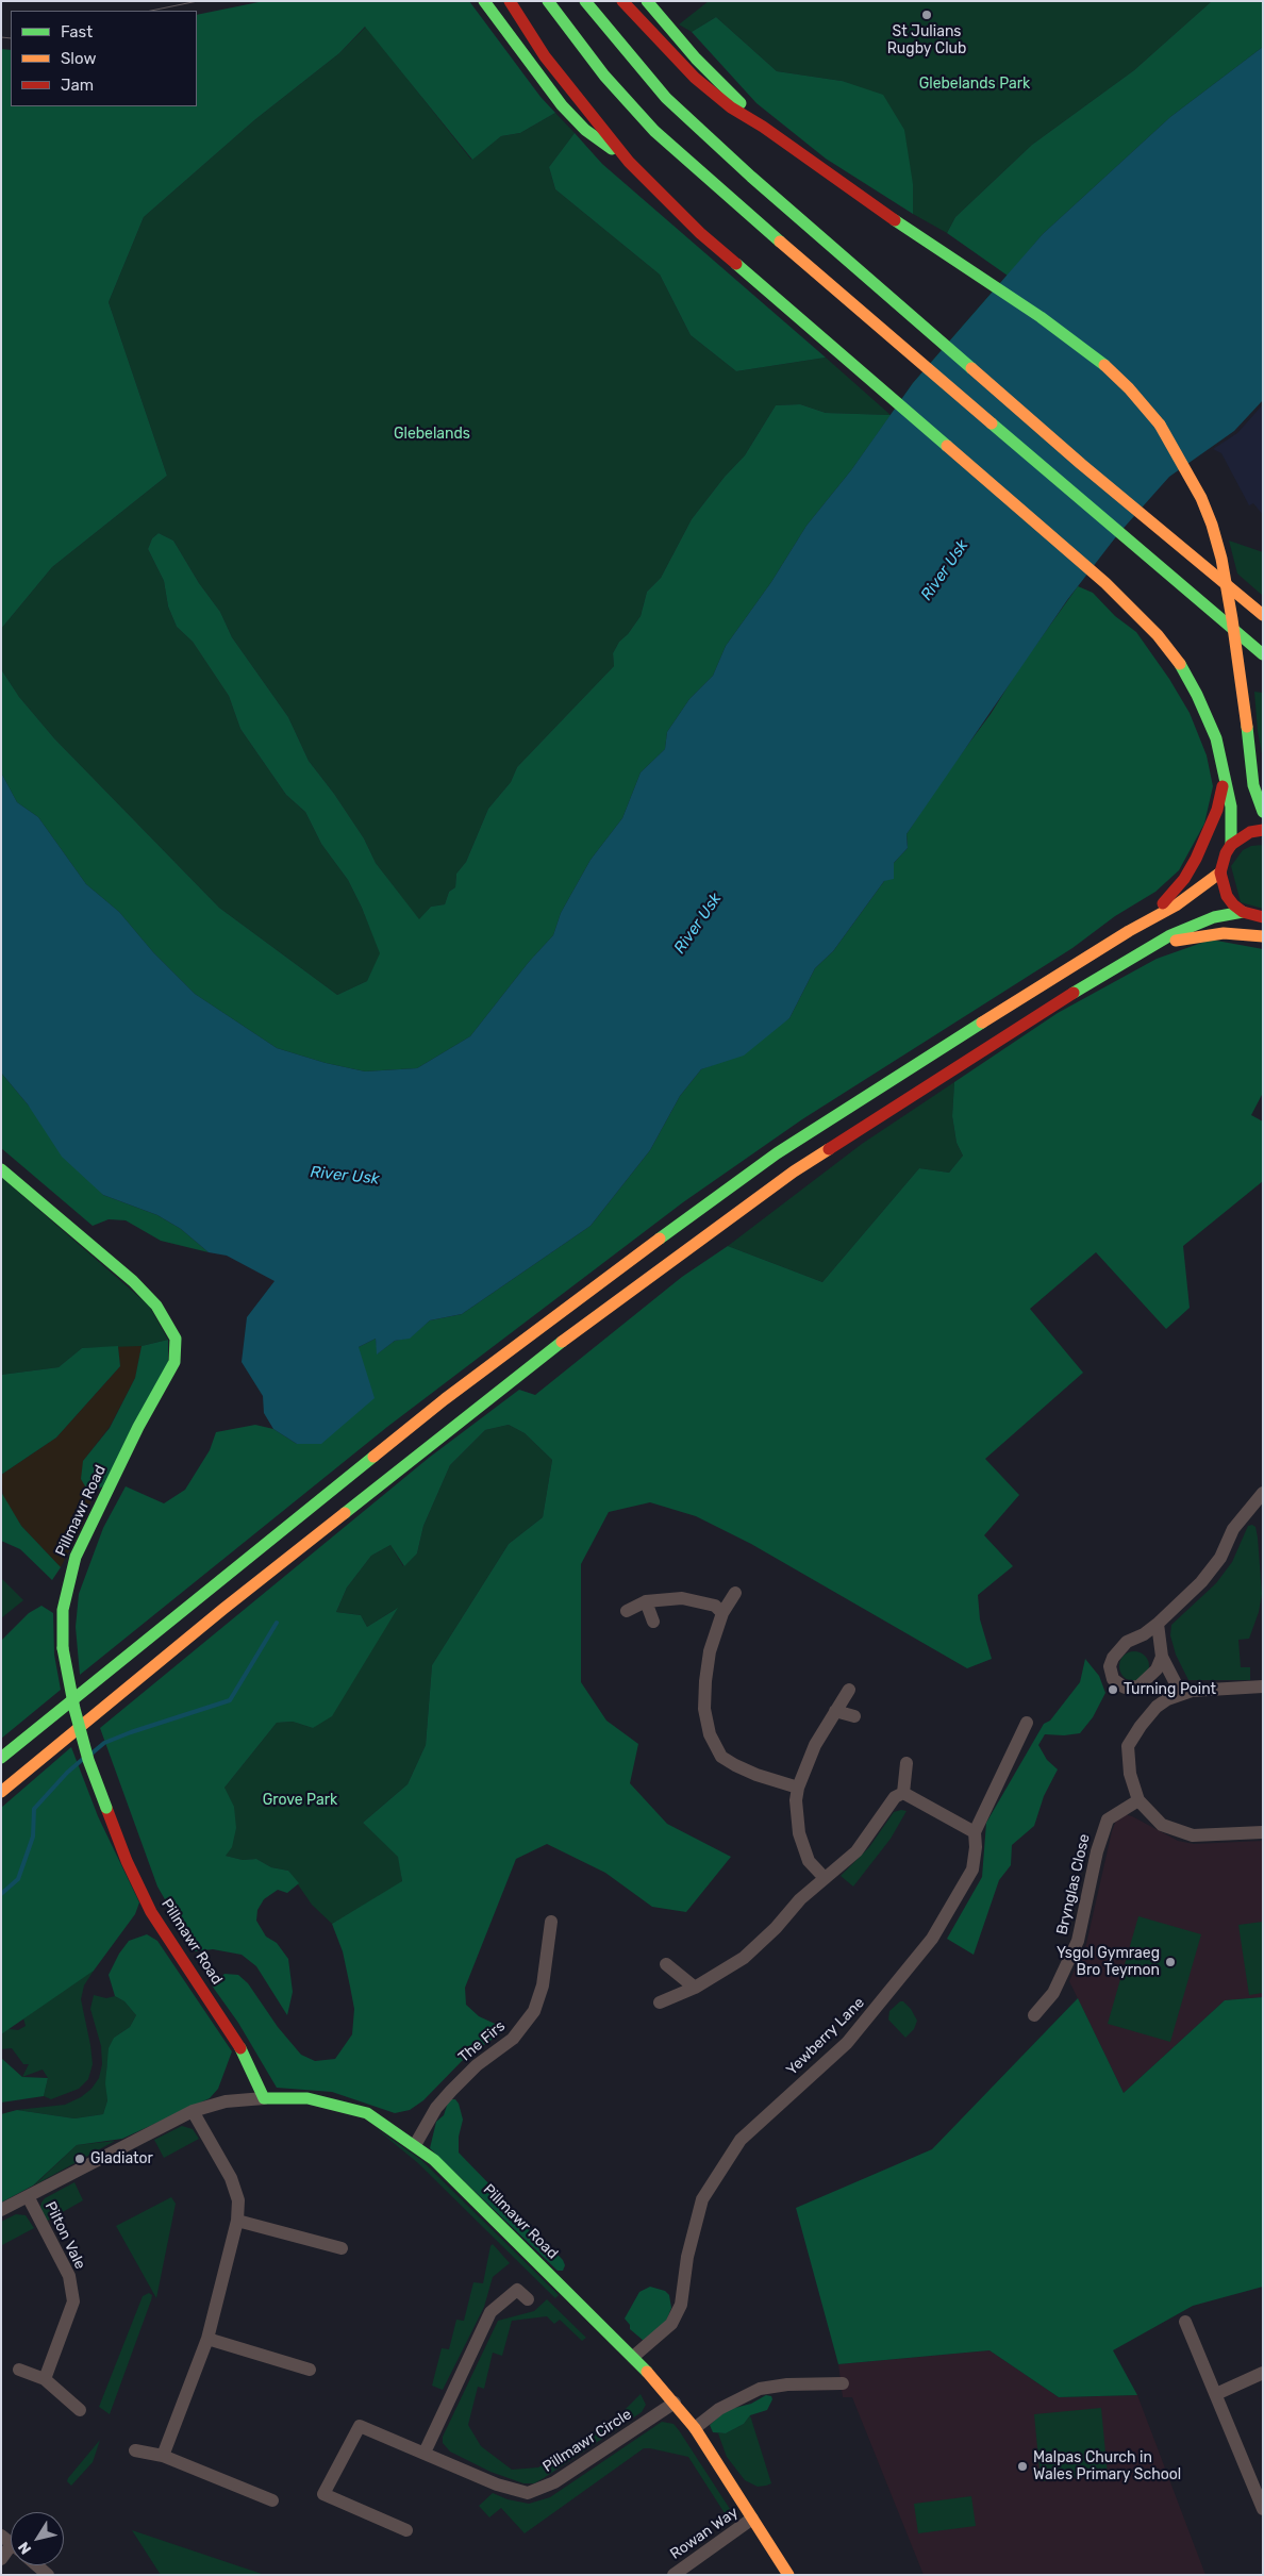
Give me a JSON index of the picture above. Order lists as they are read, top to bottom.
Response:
{
  "streets": {
    "main road": ["Pillmawr Road"],
    "street": [
      "Brynglas Close",
      "Yewberry Lane",
      "The Firs",
      "Pilton Vale",
      "Pillmawr Circle",
      "Rowan Way"
    ]
  },
  "crossings": [
    ["Pillmawr Road", "Yewberry Lane"],
    ["Pillmawr Road", "The Firs"],
    ["Pillmawr Road", "Pilton Vale"],
    ["Pillmawr Road", "Pillmawr Circle"],
    ["Pillmawr Road", "Rowan Way"]
  ],
  "water": ["River Usk"],
  "parks": ["Glebelands Park", "Glebelands", "Grove Park"],
  "places": [
    "St Julians Rugby Club",
    "Turning Point",
    "Ysgol Gymraeg Bro Teyrnon",
    "Gladiator",
    "Malpas Church in Wales Primary School"
  ],
  "legend": ["Fast", "Slow", "Jam"],
  "north": "bottom left"
}
